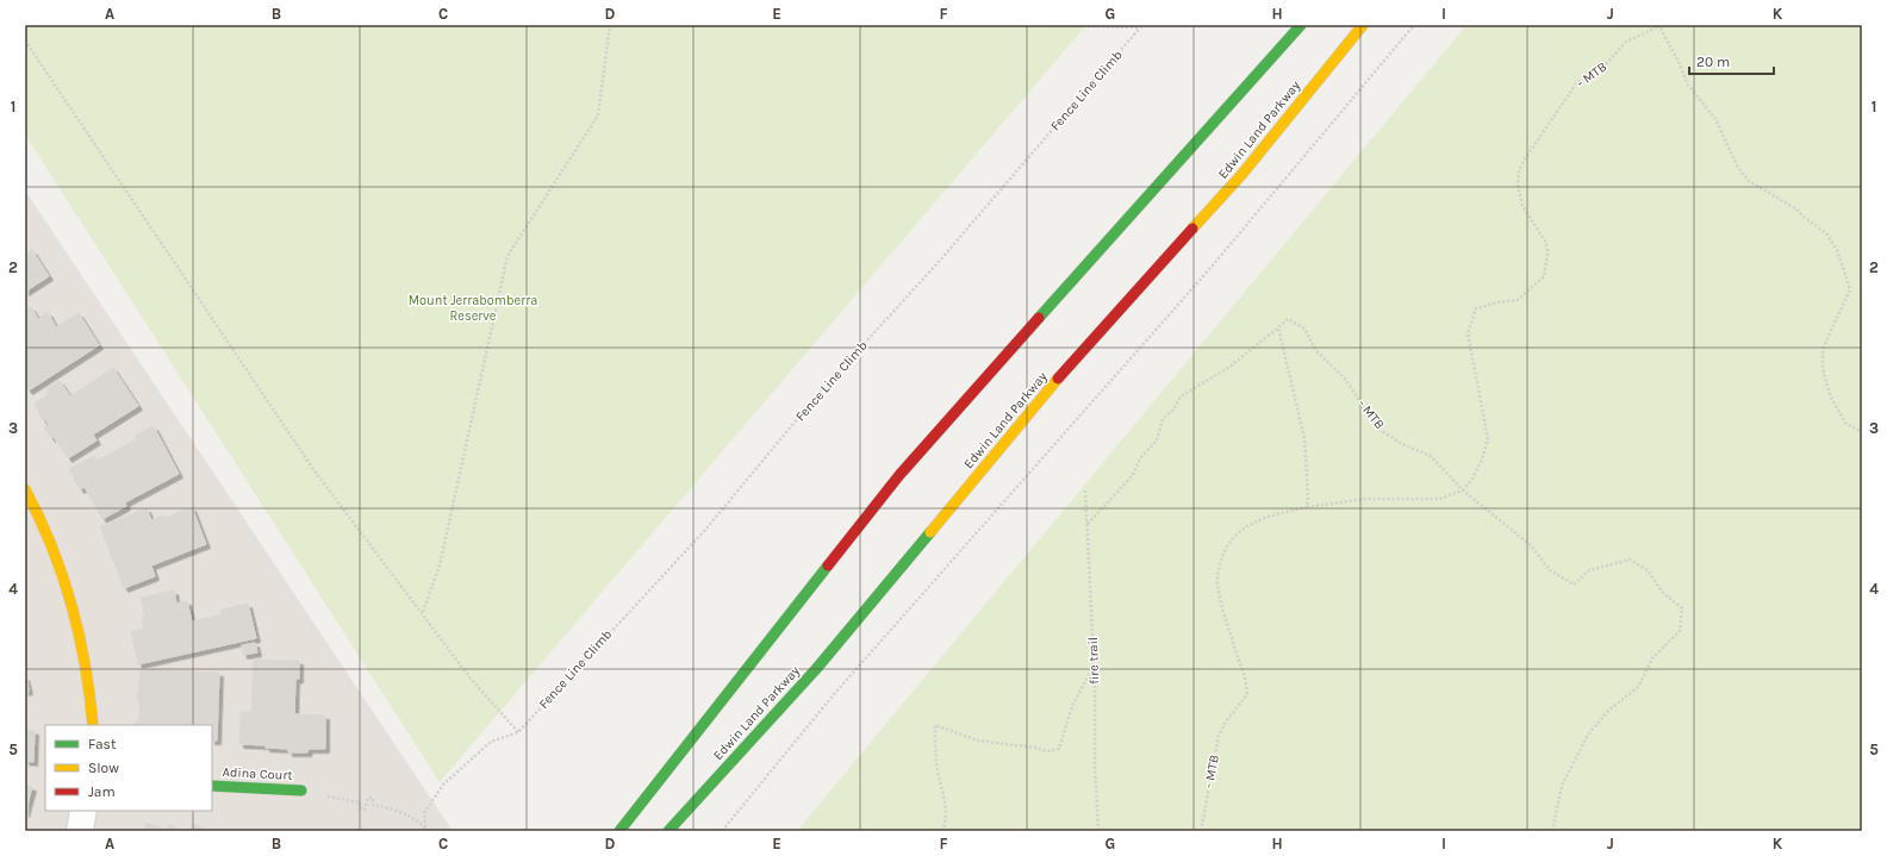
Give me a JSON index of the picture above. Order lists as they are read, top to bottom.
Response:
{
  "streets": {
    "main road": ["Edwin Land Parkway", "Adina Court"],
    "path": ["- MTB", "Fence Line Climb", "fire trail"]
  },
  "parks": ["Mount Jerrabomberra Reserve"],
  "legend": ["Fast", "Slow", "Jam"],
  "scale_bar": "20 m",
  "grid": {
    "columns": [
      "A",
      "B",
      "C",
      "D",
      "E",
      "F",
      "G",
      "H",
      "I",
      "J",
      "K"
    ],
    "rows": [
      "1",
      "2",
      "3",
      "4",
      "5"
    ]
  }
}
